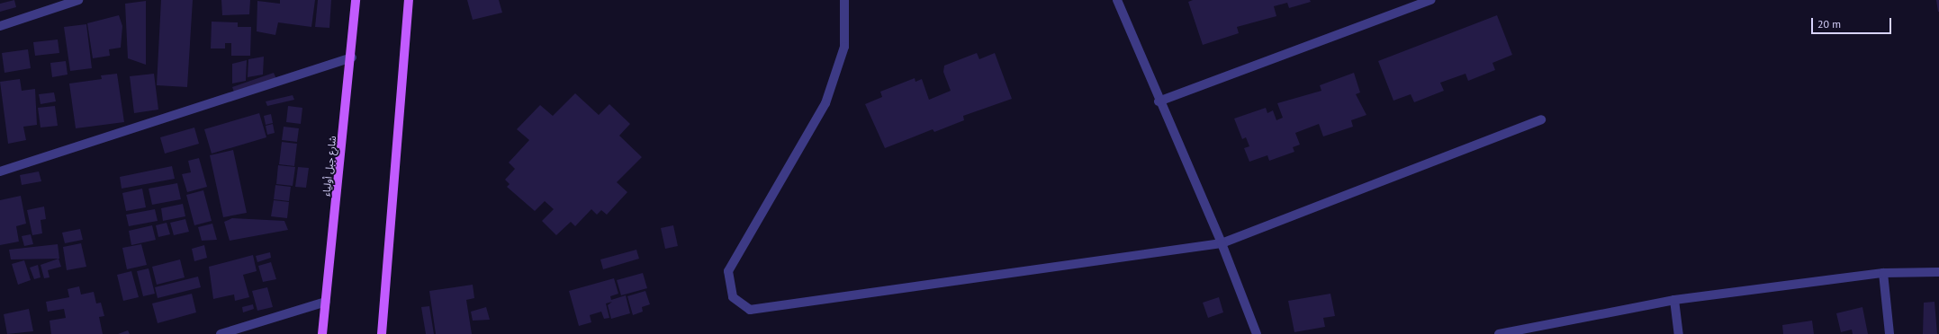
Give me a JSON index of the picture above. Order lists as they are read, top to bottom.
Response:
{
  "streets": {
    "main road": ["شارع جبل أولياء"]
  },
  "scale_bar": "20 m"
}
